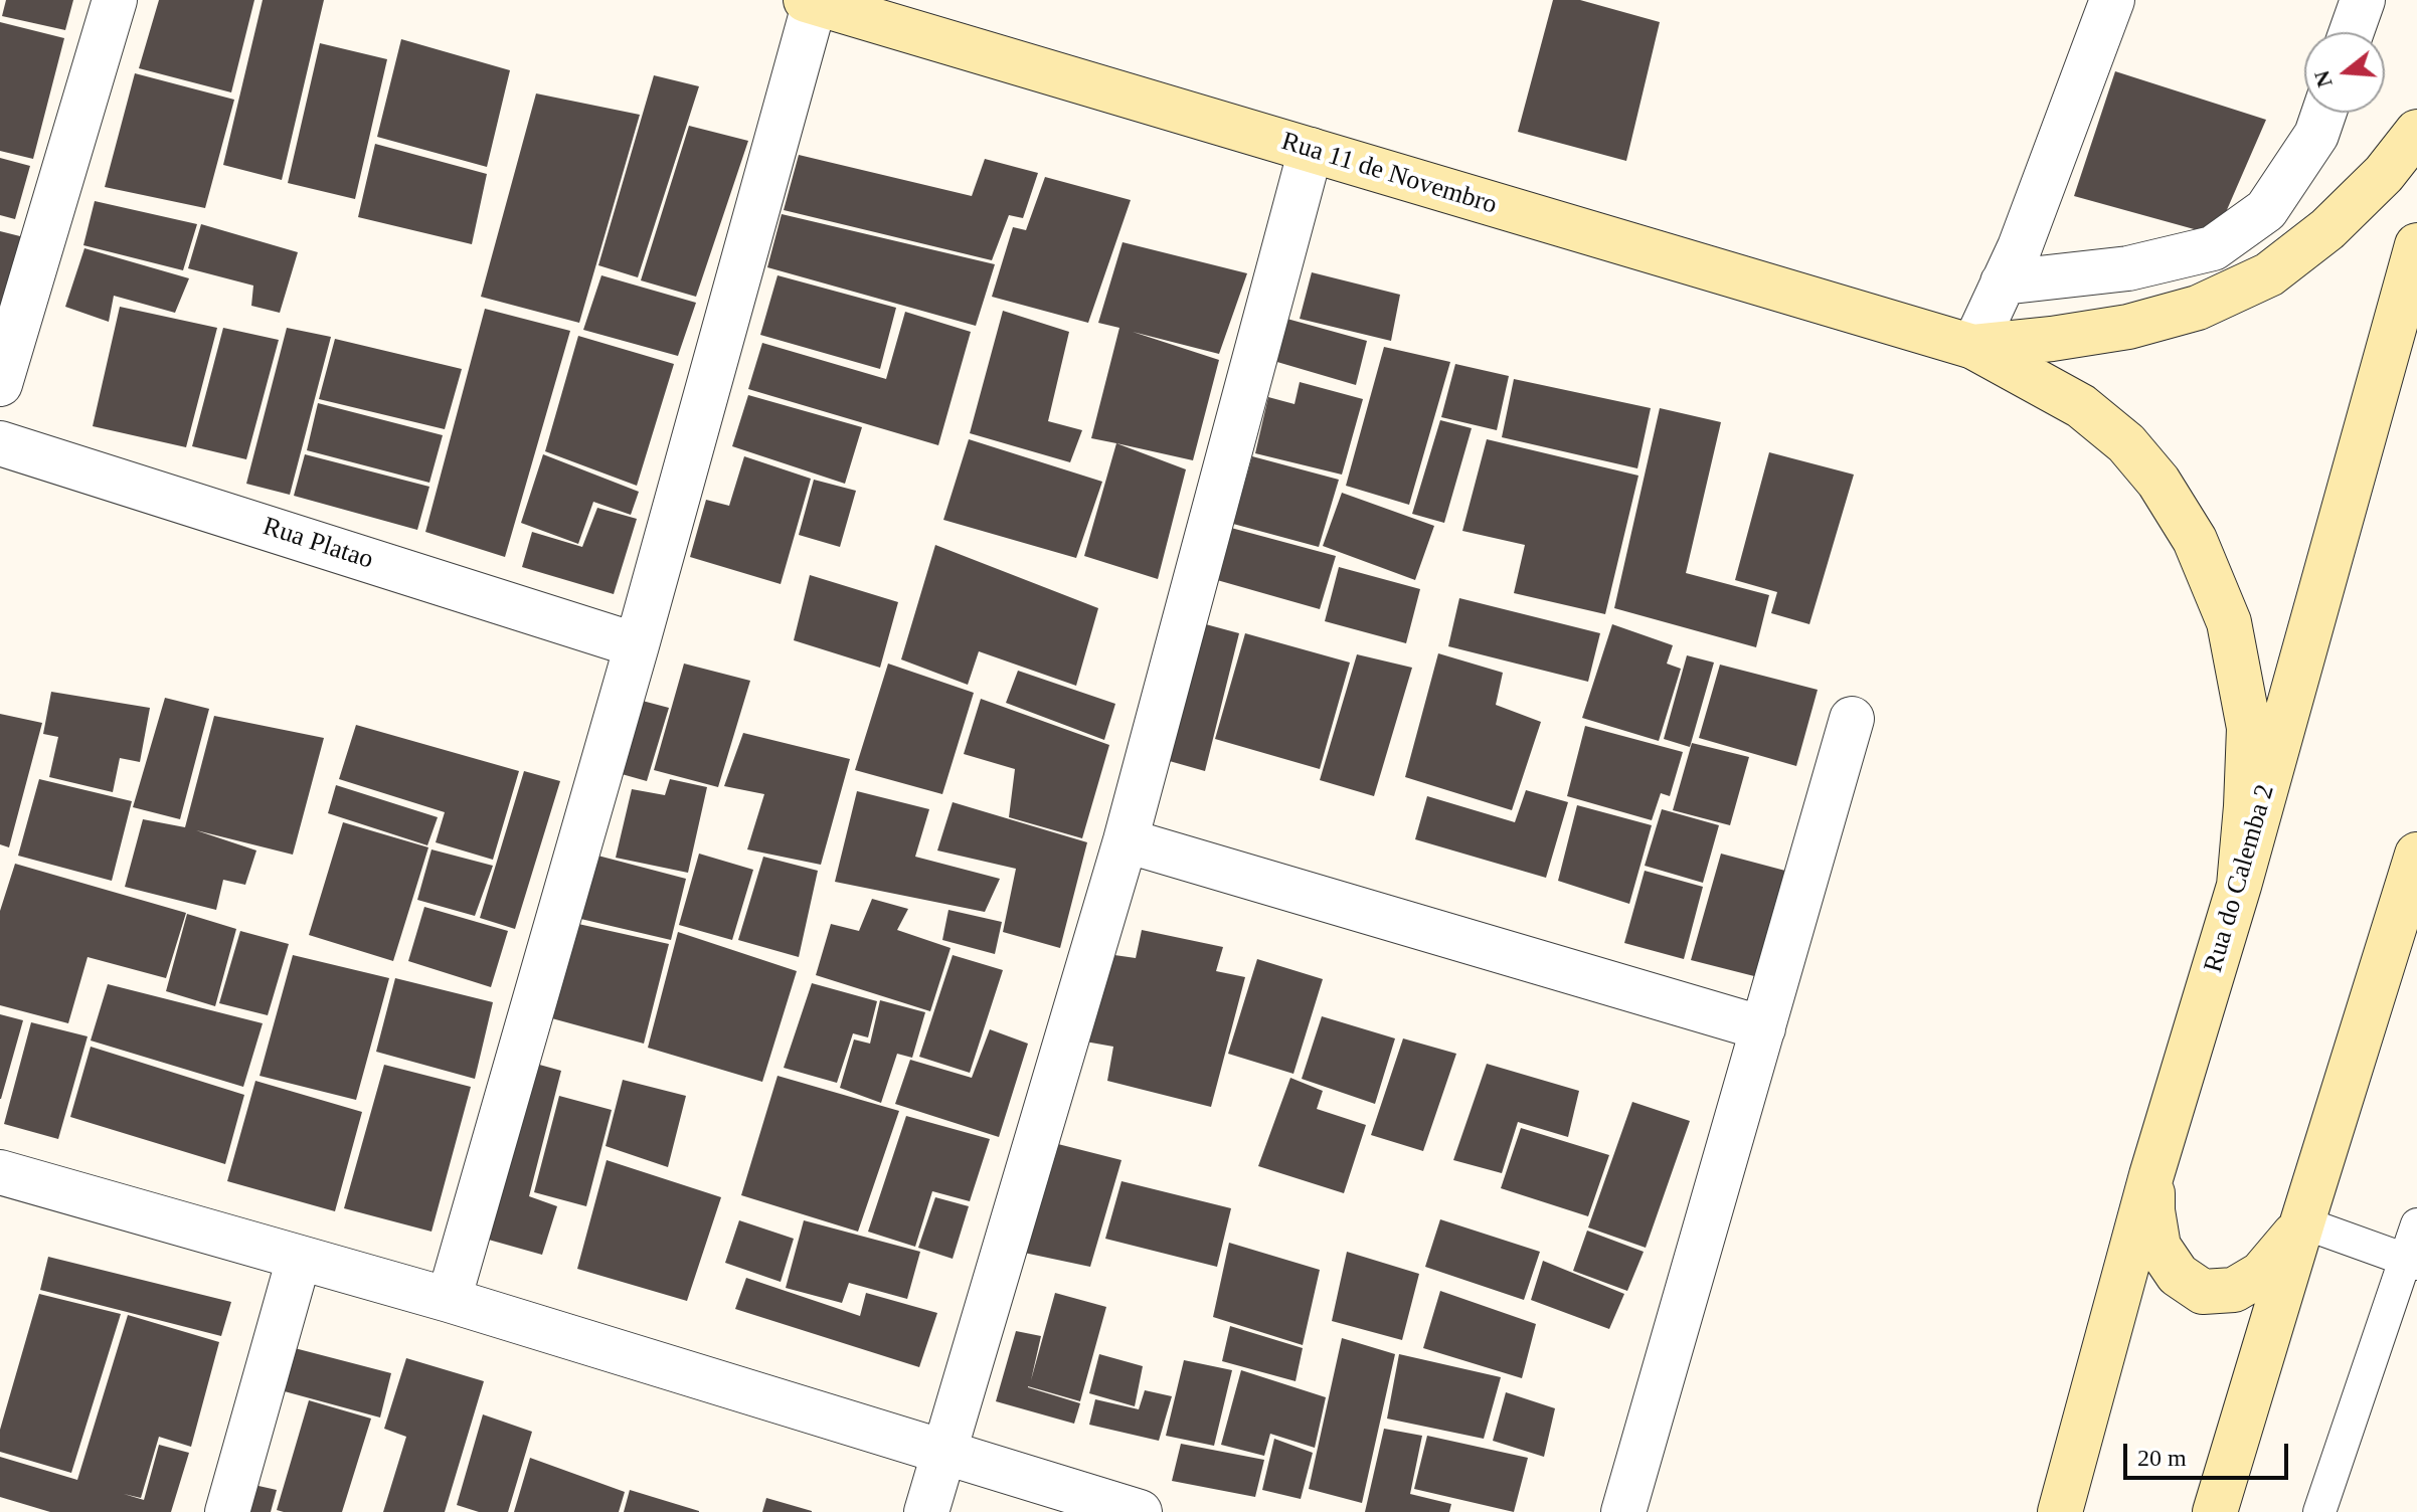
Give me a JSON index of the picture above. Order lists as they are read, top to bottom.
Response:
{
  "streets": {
    "main road": ["Rua 11 de Novembro", "Rua do Calemba 2"],
    "street": ["Rua Platao"]
  },
  "scale_bar": "20 m",
  "north": "left"
}
